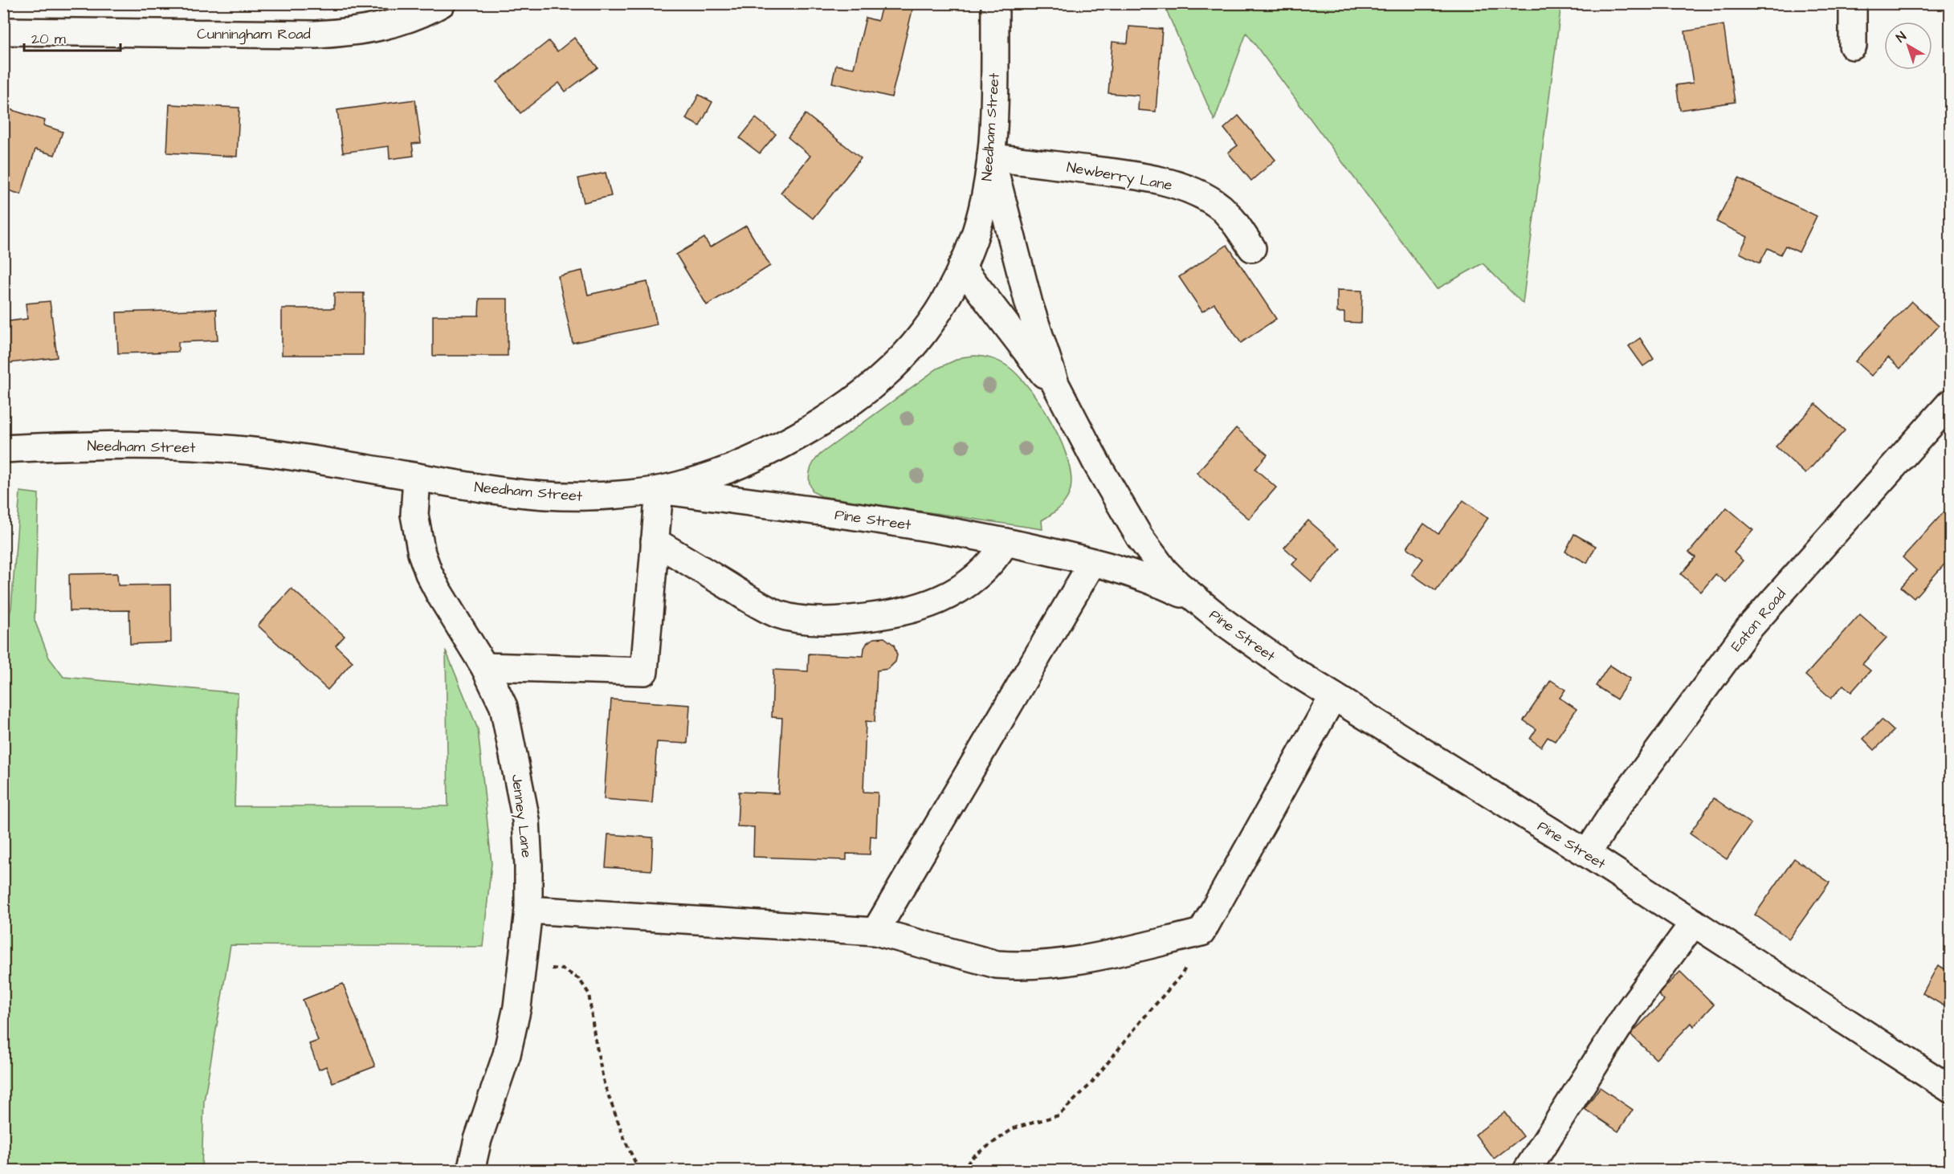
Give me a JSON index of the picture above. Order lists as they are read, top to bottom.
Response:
{
  "streets": {
    "street": [
      "Cunningham Road",
      "Needham Street",
      "Newberry Lane",
      "Pine Street",
      "Eaton Road",
      "Jenney Lane"
    ]
  },
  "crossings": [
    ["Needham Street", "Newberry Lane"],
    ["Needham Street", "Pine Street"],
    ["Needham Street", "Jenney Lane"],
    ["Newberry Lane", "Pine Street"],
    ["Pine Street", "Eaton Road"]
  ],
  "scale_bar": "20 m",
  "north": "top left"
}
